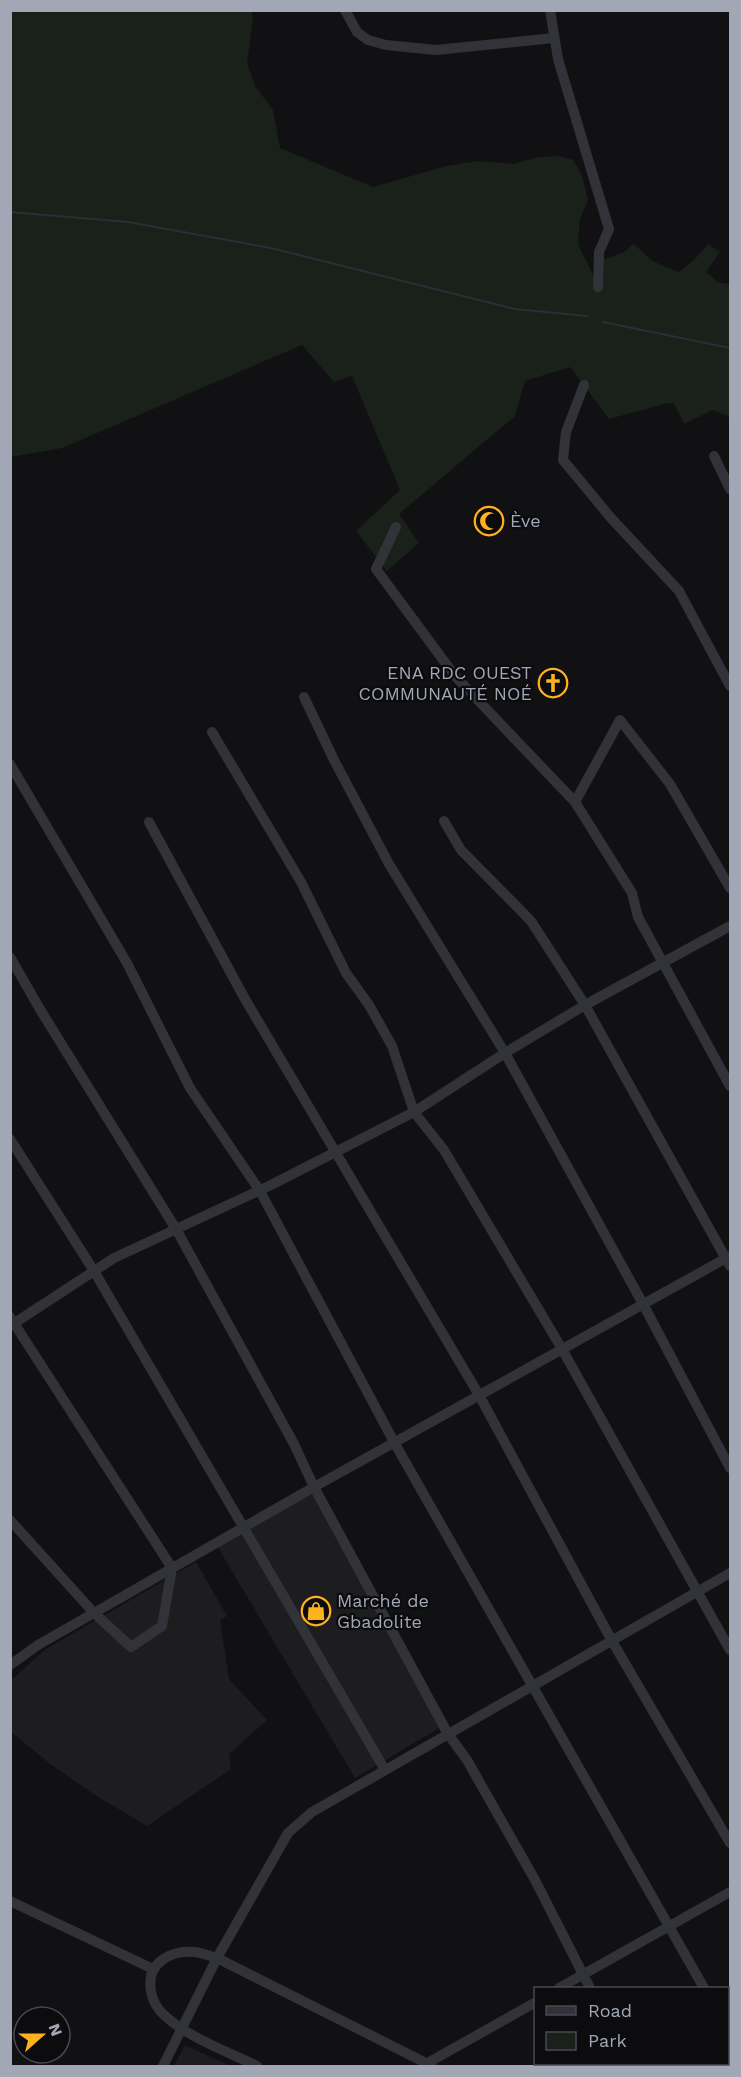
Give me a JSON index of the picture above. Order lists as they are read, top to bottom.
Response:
{
  "places": {
    "mosque": ["Ève"],
    "church": ["ENA RDC OUEST COMMUNAUTÉ NOÉ"],
    "shop": ["Marché de Gbadolite"]
  },
  "legend": ["Road", "Park"],
  "north": "right"
}
